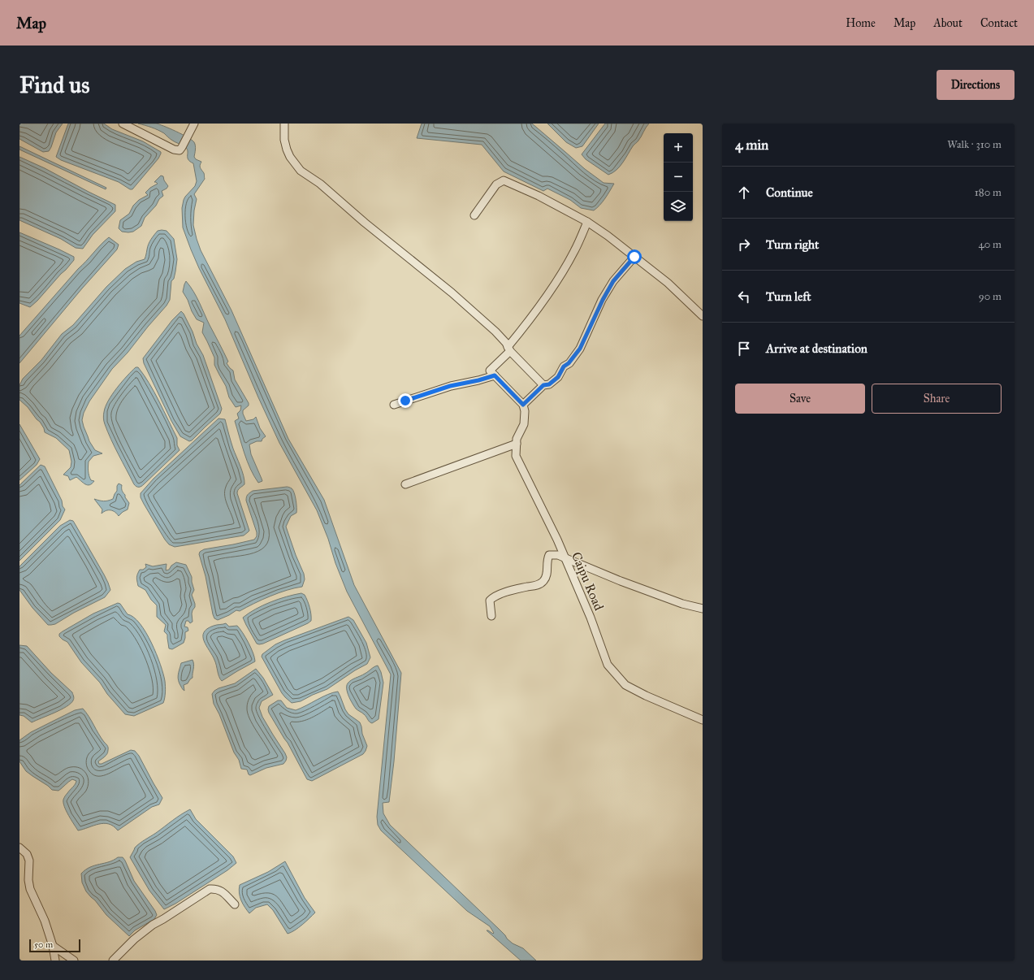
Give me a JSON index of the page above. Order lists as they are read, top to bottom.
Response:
{
  "streets": {
    "street": ["Caipu Road"]
  },
  "scale_bar": "50 m",
  "page": {
    "header": "Map",
    "nav": [
      "Home",
      "Map",
      "About",
      "Contact"
    ],
    "buttons": [
      "Directions",
      ["Save", "Share"]
    ],
    "title": "Find us",
    "heading": ["4 min", "Walk · 310 m"],
    "map_buttons": ["+", "−"],
    "list": [
      ["Continue", "180 m"],
      ["Turn right", "40 m"],
      ["Turn left", "90 m"],
      "Arrive at destination"
    ],
    "scale": "50 m"
  }
}
